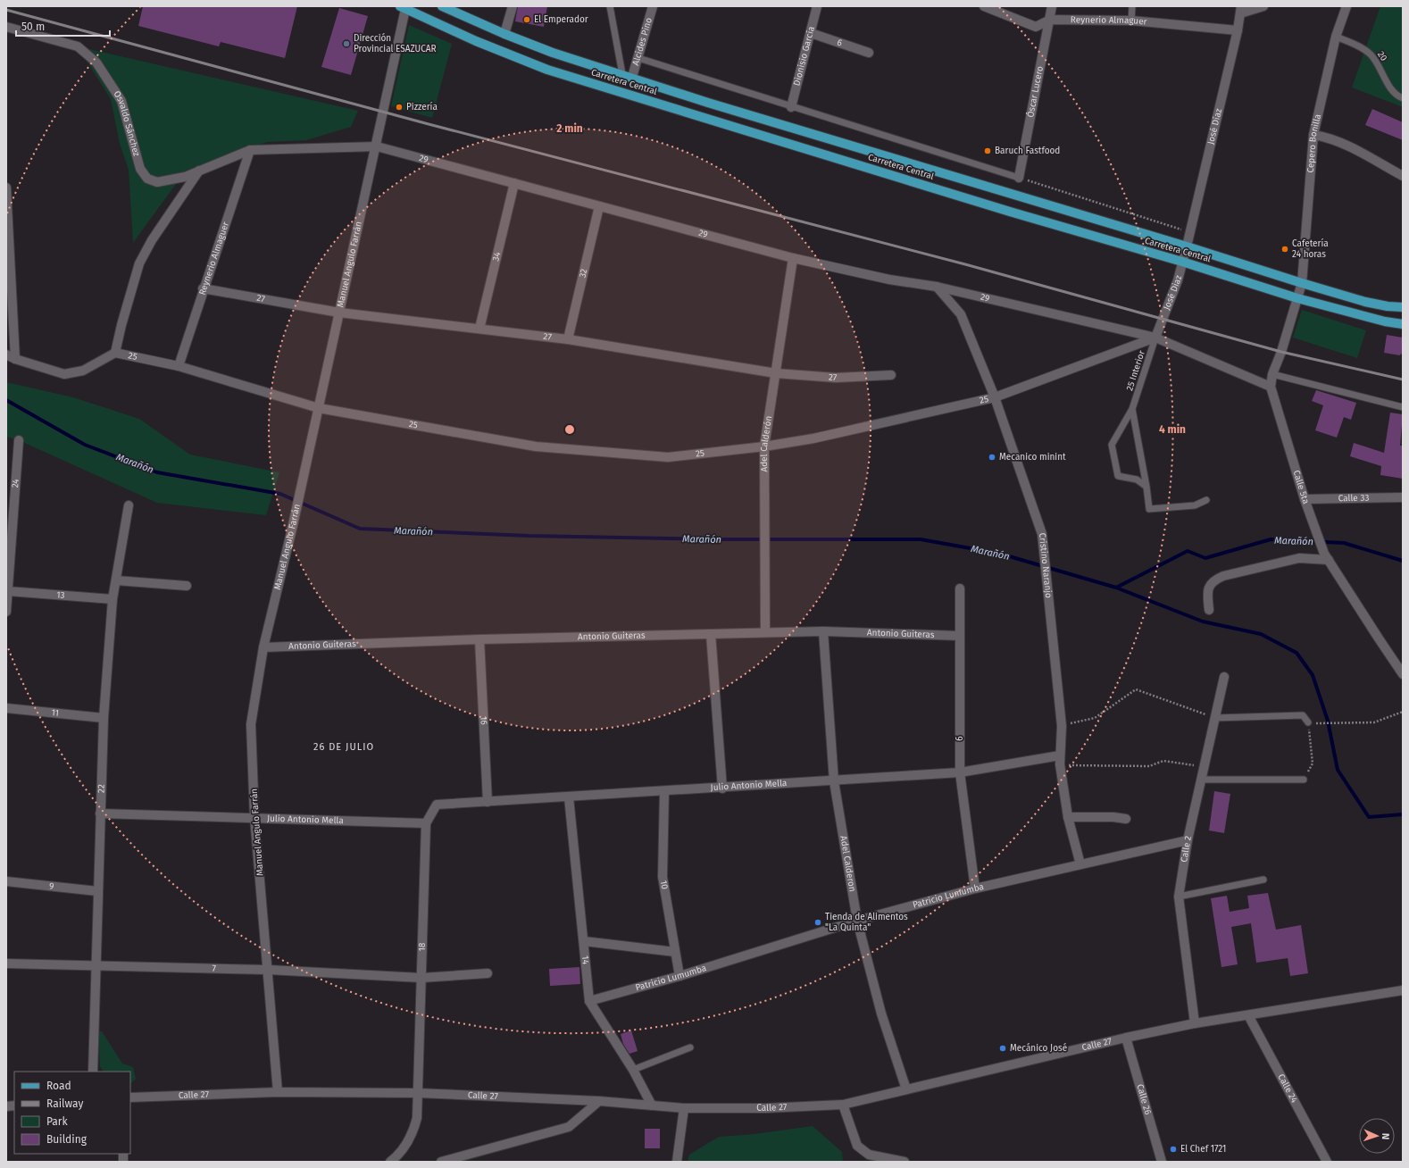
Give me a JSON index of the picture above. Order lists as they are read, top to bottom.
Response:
{
  "streets": {
    "main road": ["Carretera Central"],
    "street": [
      "Reynerio Almaguer",
      "Alcides Pino",
      "6",
      "Dionisio García",
      "Óscar Lucero",
      "Osvaldo Sánchez",
      "José Díaz",
      "Cepero Bonilla",
      "29",
      "34",
      "Manuel Angulo Farrán",
      "32",
      "José Diaz",
      "27",
      "25",
      "Adel Calderón",
      "24",
      "Calle 5ta",
      "Calle 33",
      "Cristino Naranjo",
      "13",
      "Antonio Guiteras",
      "11",
      "16",
      "Julio Antonio Mella",
      "22",
      "Calle 2",
      "Adel Calderon",
      "10",
      "9",
      "Patricio Lumumba",
      "18",
      "14",
      "7",
      "Calle 27",
      "Calle 24",
      "Calle 26"
    ],
    "lane": ["20", "25 Interior"]
  },
  "crossings": [
    ["Reynerio Almaguer", "Óscar Lucero"],
    ["Reynerio Almaguer", "Osvaldo Sánchez"],
    ["Reynerio Almaguer", "José Díaz"],
    ["Reynerio Almaguer", "29"],
    ["Reynerio Almaguer", "27"],
    ["Reynerio Almaguer", "25"],
    ["Alcides Pino", "Carretera Central"],
    ["6", "Dionisio García"],
    ["6", "Antonio Guiteras"],
    ["6", "Julio Antonio Mella"],
    ["6", "Patricio Lumumba"],
    ["20", "Cepero Bonilla"],
    ["Carretera Central", "José Díaz"],
    ["Carretera Central", "Cepero Bonilla"],
    ["Carretera Central", "Manuel Angulo Farrán"],
    ["Carretera Central", "José Diaz"],
    ["Carretera Central", "Calle 5ta"],
    ["Osvaldo Sánchez", "29"],
    ["José Díaz", "José Diaz"],
    ["Cepero Bonilla", "Calle 5ta"],
    ["29", "34"],
    ["29", "Manuel Angulo Farrán"],
    ["29", "32"],
    ["29", "José Diaz"],
    ["29", "25"],
    ["29", "25 Interior"],
    ["29", "Adel Calderón"],
    ["29", "Cristino Naranjo"],
    ["34", "27"],
    ["Manuel Angulo Farrán", "27"],
    ["Manuel Angulo Farrán", "25"],
    ["Manuel Angulo Farrán", "Antonio Guiteras"],
    ["Manuel Angulo Farrán", "Julio Antonio Mella"],
    ["Manuel Angulo Farrán", "7"],
    ["Manuel Angulo Farrán", "Calle 27"],
    ["32", "27"],
    ["José Diaz", "25"],
    ["José Diaz", "25 Interior"],
    ["27", "Adel Calderón"],
    ["25", "25 Interior"],
    ["25", "Adel Calderón"],
    ["25", "Cristino Naranjo"],
    ["Adel Calderón", "Antonio Guiteras"],
    ["24", "13"],
    ["Calle 5ta", "Calle 33"],
    ["Cristino Naranjo", "Julio Antonio Mella"],
    ["Cristino Naranjo", "Patricio Lumumba"],
    ["13", "22"],
    ["Antonio Guiteras", "16"],
    ["Antonio Guiteras", "Adel Calderon"],
    ["11", "22"],
    ["16", "Julio Antonio Mella"],
    ["Julio Antonio Mella", "22"],
    ["Julio Antonio Mella", "Adel Calderon"],
    ["Julio Antonio Mella", "10"],
    ["Julio Antonio Mella", "18"],
    ["Julio Antonio Mella", "14"],
    ["22", "9"],
    ["22", "7"],
    ["Calle 2", "Patricio Lumumba"],
    ["Calle 2", "Calle 27"],
    ["Adel Calderon", "Patricio Lumumba"],
    ["Adel Calderon", "Calle 27"],
    ["10", "Patricio Lumumba"],
    ["Patricio Lumumba", "14"],
    ["18", "7"],
    ["18", "Calle 27"],
    ["14", "Calle 27"],
    ["Calle 27", "Calle 24"],
    ["Calle 27", "Calle 26"]
  ],
  "districts": ["26 DE JULIO"],
  "water": ["Marañón"],
  "places": [
    "El Emperador",
    "Dirección Provincial ESAZUCAR",
    "Pizzería",
    "Baruch Fastfood",
    "Cafetería 24 horas",
    "Mecanico minint",
    "Tienda de Alimentos \"La Quinta\"",
    "Mecánico José",
    "El Chef 1721"
  ],
  "legend": [
    "Road",
    "Railway",
    "Park",
    "Building"
  ],
  "scale_bar": "50 m",
  "north": "right",
  "rings": ["2 min", "4 min"]
}
